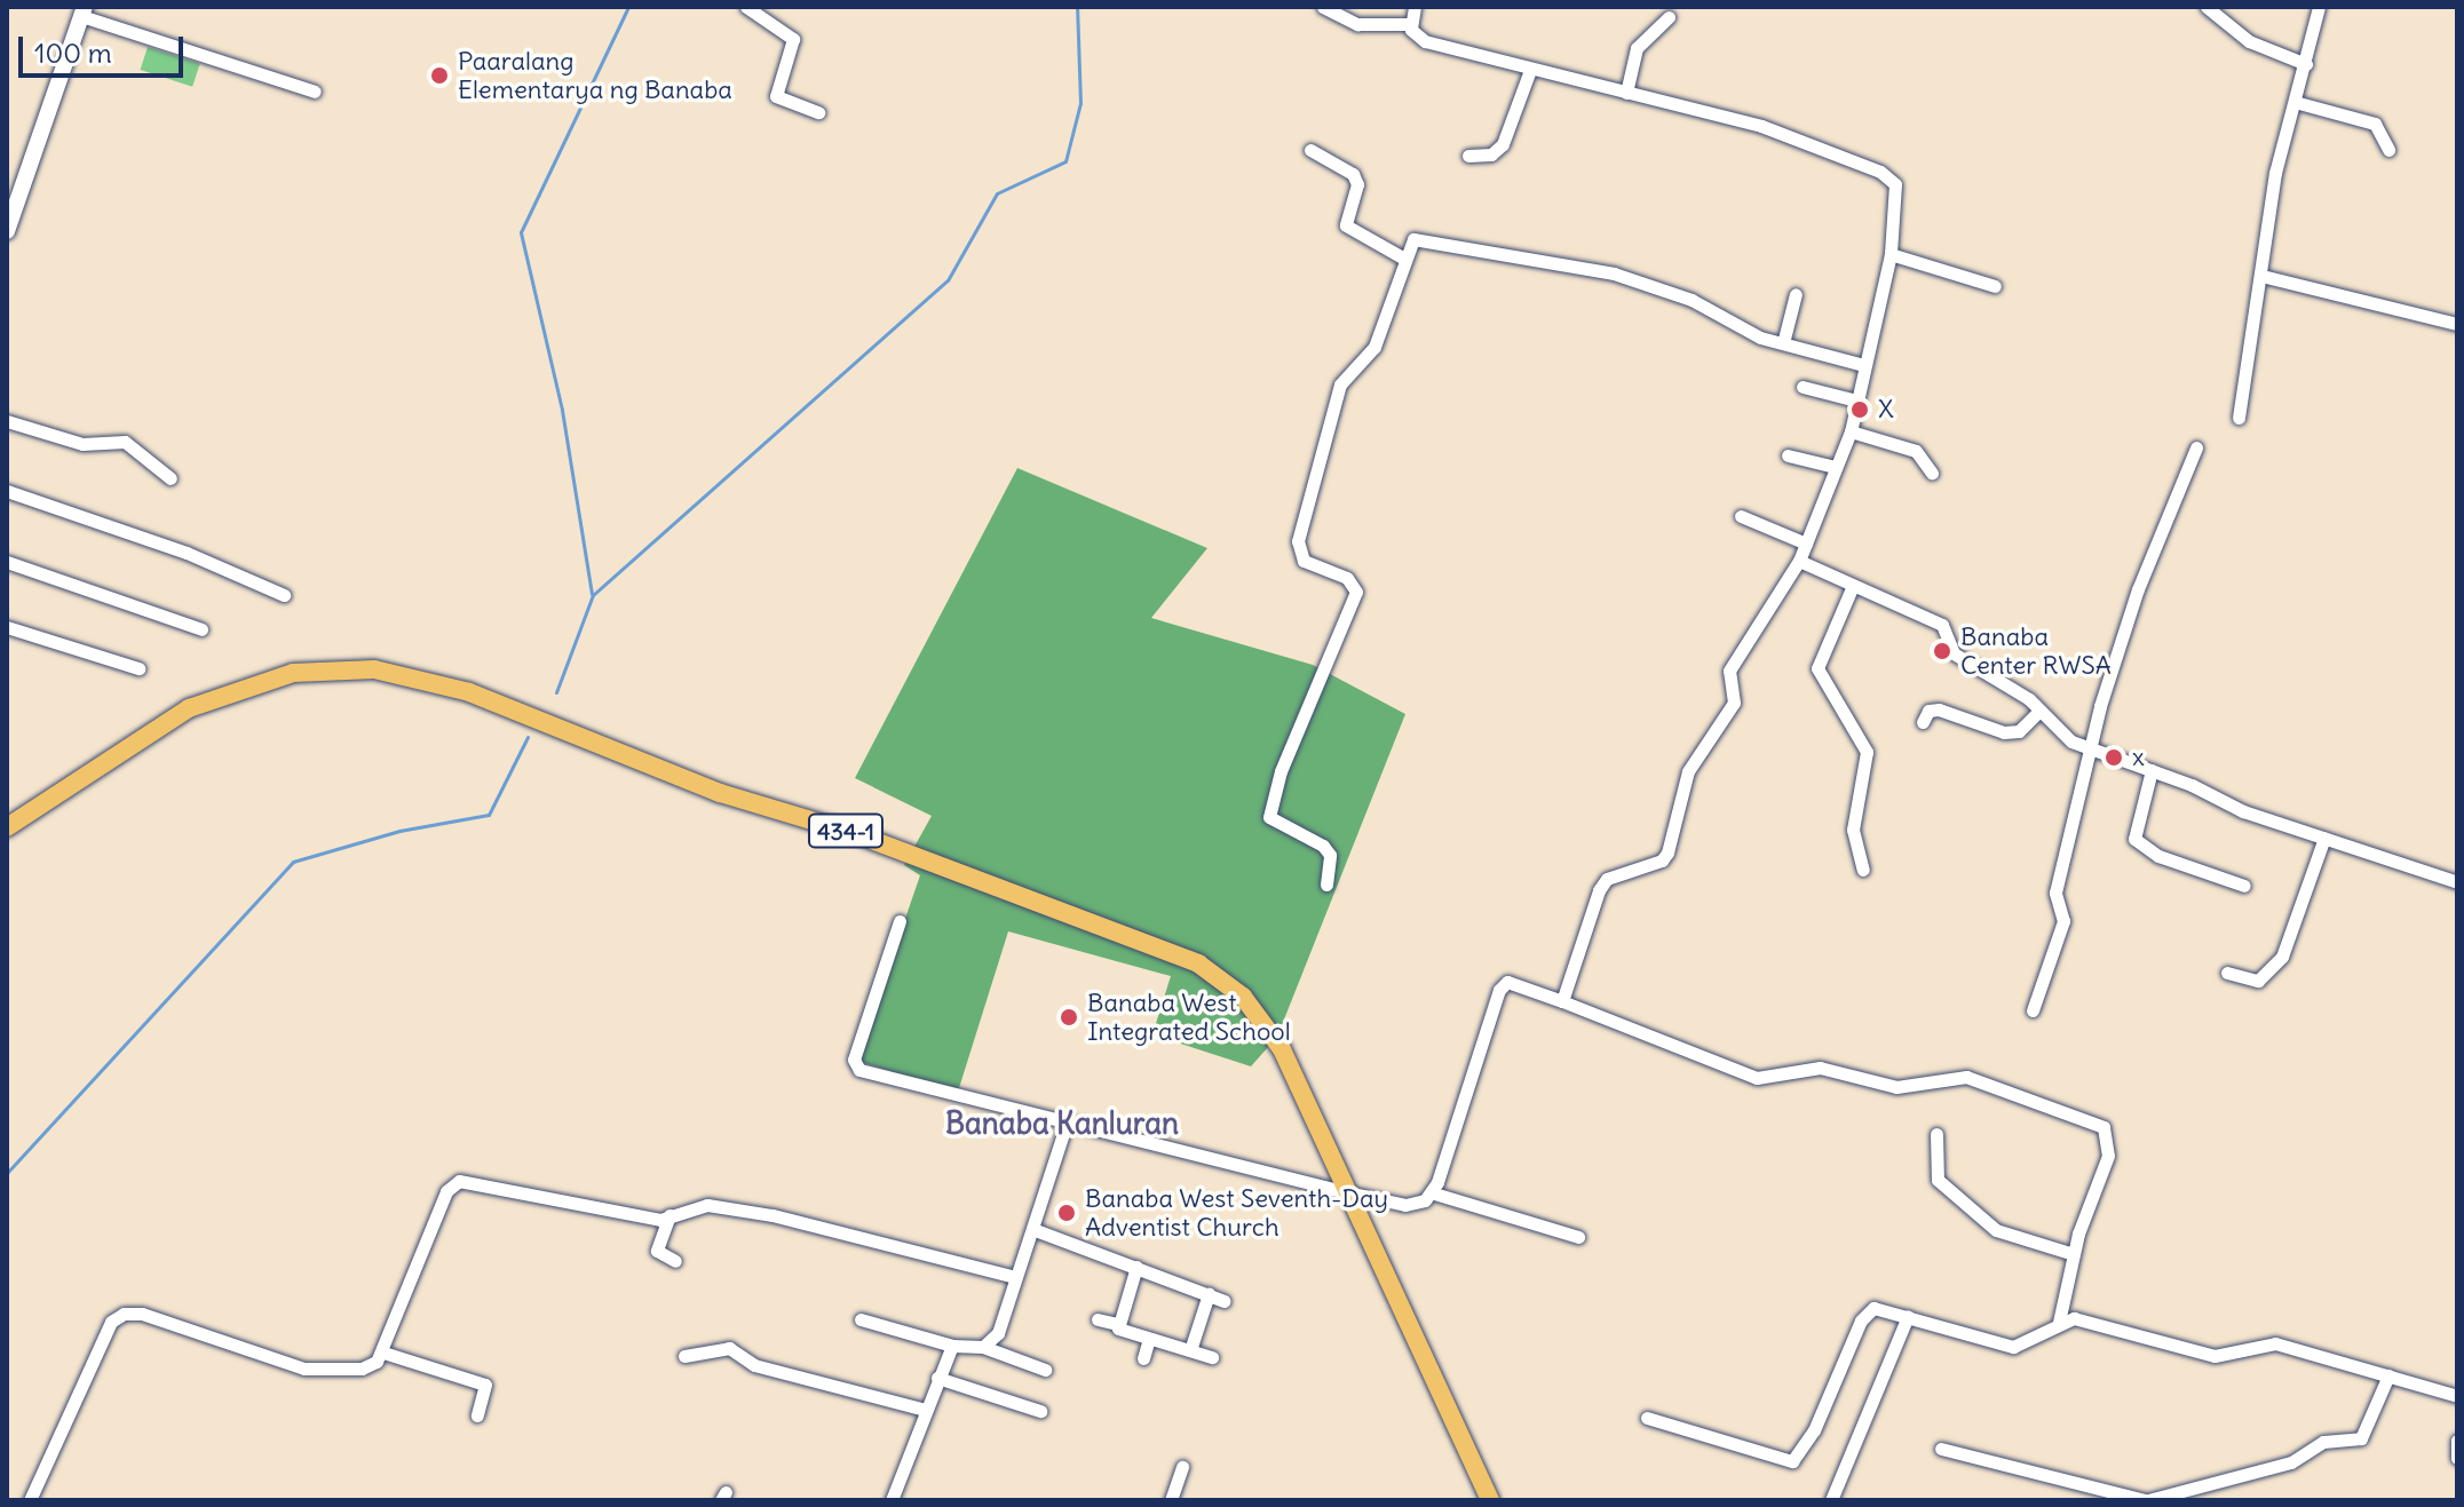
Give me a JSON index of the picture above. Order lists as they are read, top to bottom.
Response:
{
  "streets": {
    "main road": ["434-1"]
  },
  "districts": ["Banaba Kanluran"],
  "places": [
    "Paaralang Elementarya ng Banaba",
    "X",
    "Banaba Center RWSA",
    "x",
    "Banaba West Integrated School",
    "Banaba West Seventh-Day Adventist Church"
  ],
  "scale_bar": "100 m"
}
